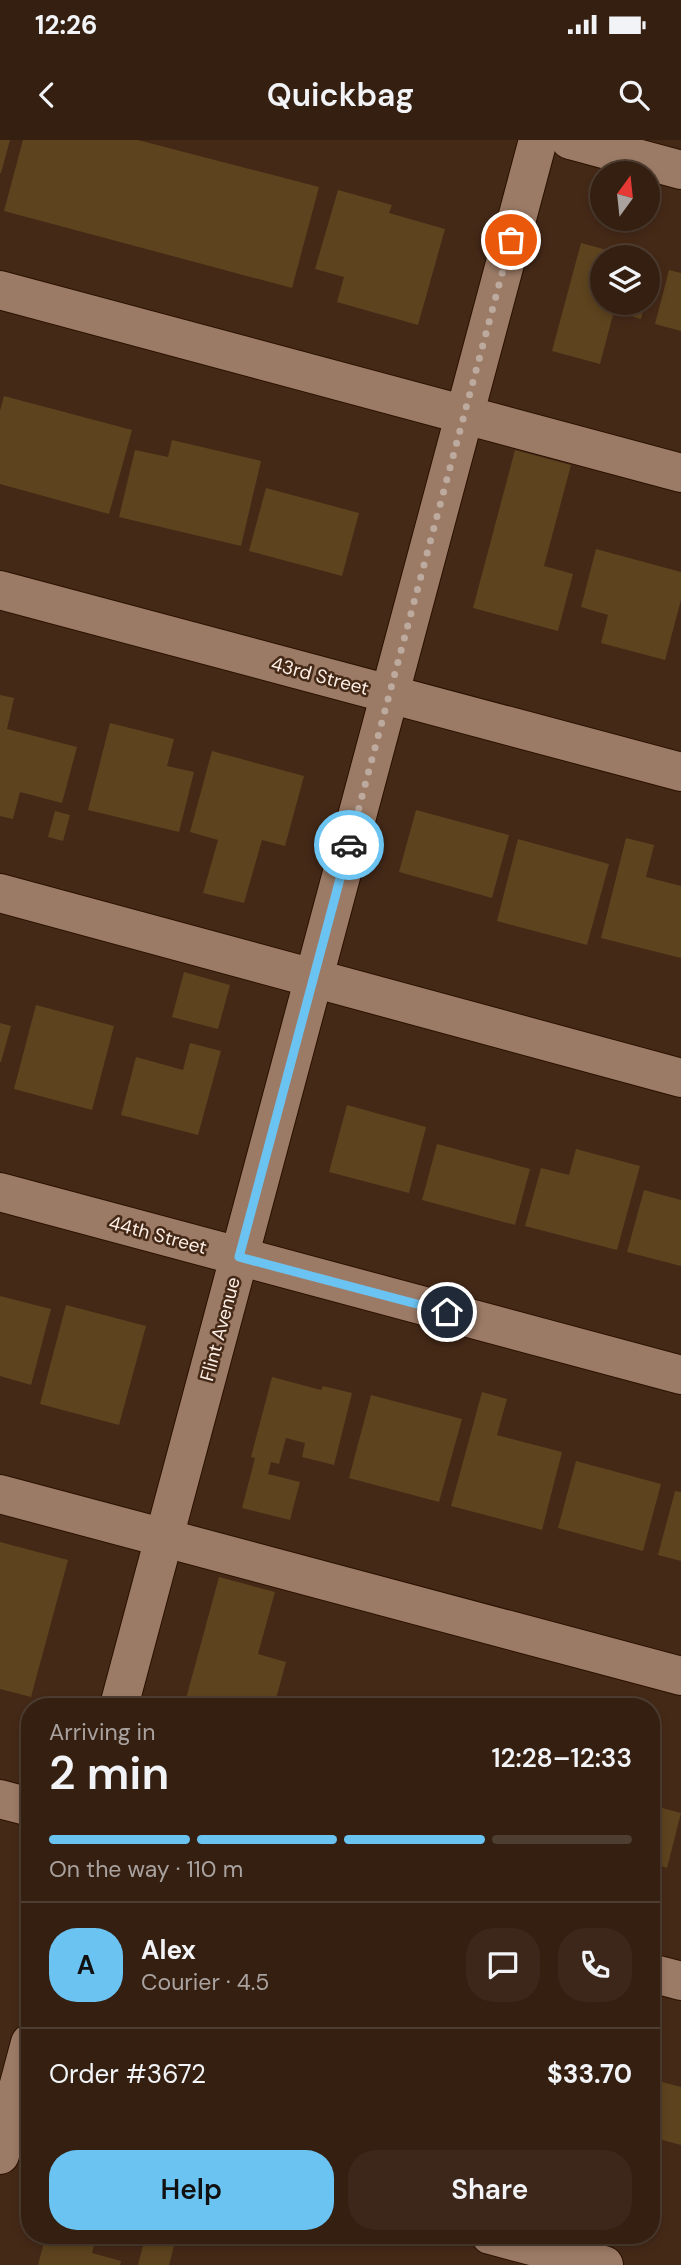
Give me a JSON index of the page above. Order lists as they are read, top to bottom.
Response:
{
  "streets": {
    "street": ["43rd Street", "44th Street", "Flint Avenue"]
  },
  "crossings": [
    ["43rd Street", "Flint Avenue"],
    ["44th Street", "Flint Avenue"]
  ],
  "north": "top",
  "page": {
    "status": "12:26",
    "header": "Quickbag",
    "heading": ["2 min", "Arriving in", "12:28–12:33"],
    "panel": [
      "Alex",
      "Courier · 4.5",
      "Order #3672",
      "$33.70"
    ],
    "bar": "On the way · 110 m",
    "round": "A",
    "buttons": ["Help", "Share"]
  }
}
